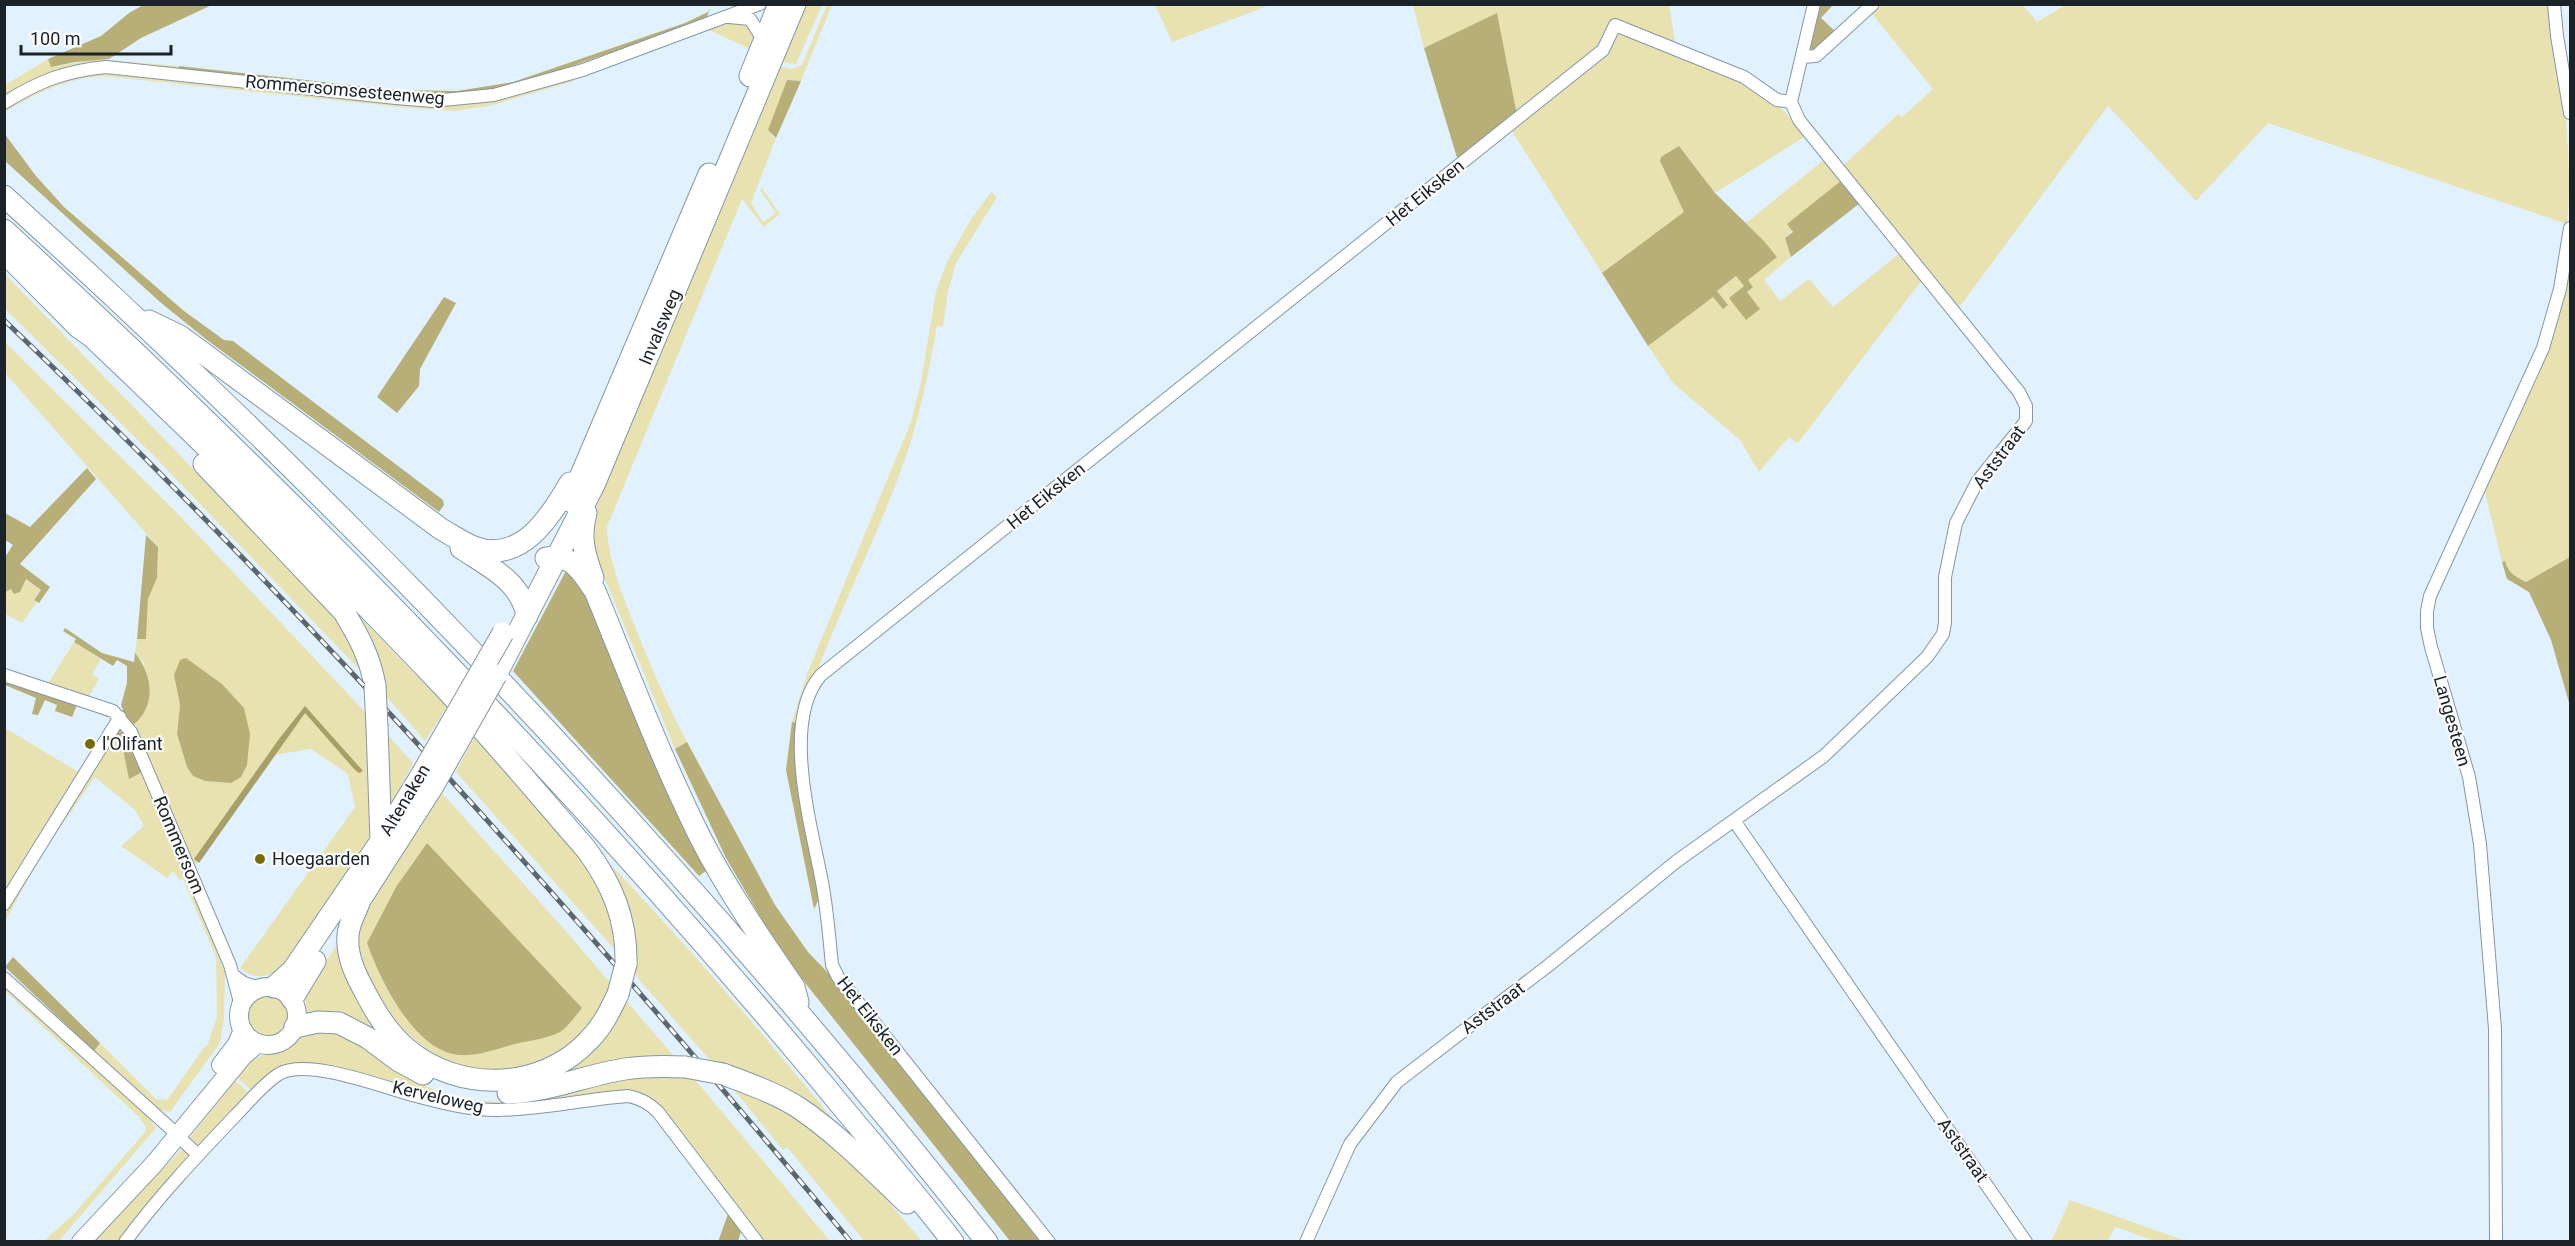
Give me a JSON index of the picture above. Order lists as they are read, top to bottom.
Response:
{
  "streets": {
    "highway": ["Invalsweg", "Altenaken"],
    "street": [
      "Rommersomsesteenweg",
      "Het Eiksken",
      "Aststraat",
      "Langesteen",
      "Rommersom",
      "Kerveloweg"
    ]
  },
  "crossings": [
    ["Het Eiksken", "Aststraat"],
    ["Invalsweg", "Altenaken"],
    ["Altenaken", "Rommersom"]
  ],
  "places": ["l'Olifant", "Hoegaarden"],
  "scale_bar": "100 m"
}
